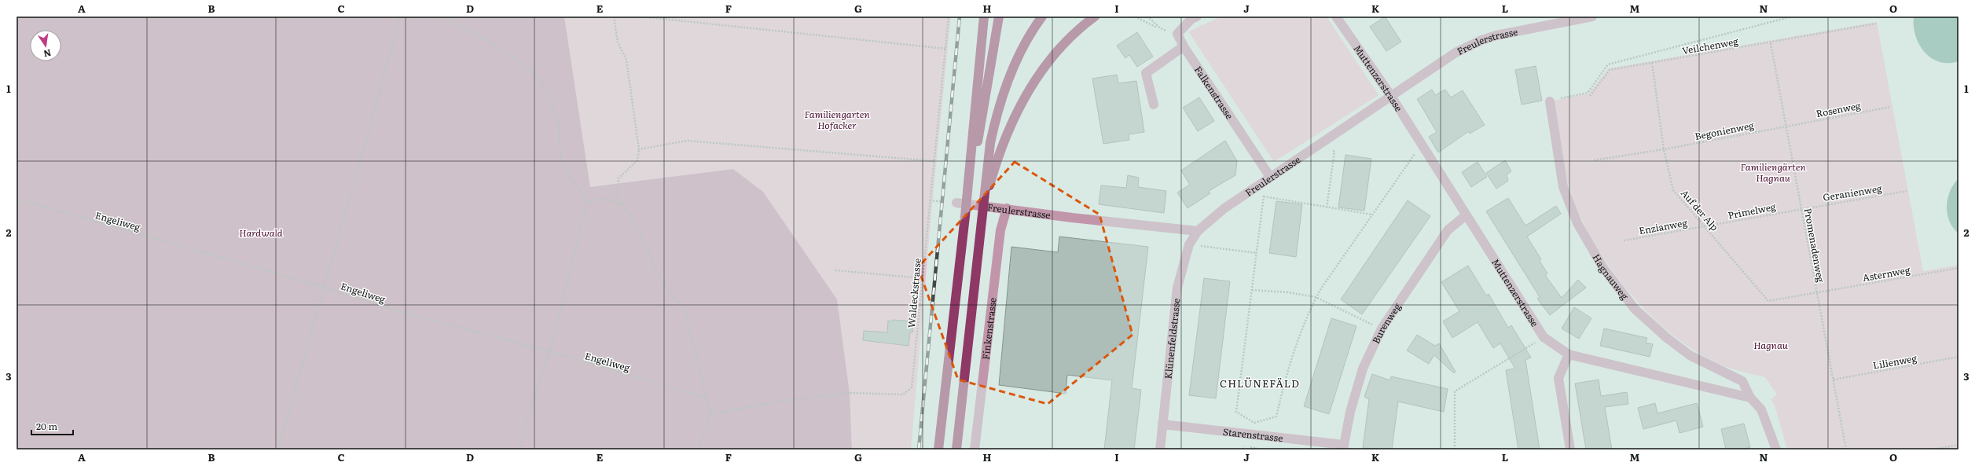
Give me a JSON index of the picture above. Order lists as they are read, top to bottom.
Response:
{
  "streets": {
    "street": [
      "Freulerstrasse",
      "Muttenzerstrasse",
      "Falkenstrasse",
      "Hagnauweg",
      "Burenweg",
      "Finkenstrasse",
      "Klünenfeldstrasse",
      "Starenstrasse"
    ],
    "path": [
      "Veilchenweg",
      "Rosenweg",
      "Begonienweg",
      "Geranienweg",
      "Auf der Alp",
      "Primelweg",
      "Engeliweg",
      "Enzianweg",
      "Promenadenweg",
      "Asternweg",
      "Waldeckstrasse",
      "Lilienweg"
    ]
  },
  "crossings": [
    ["Freulerstrasse", "Muttenzerstrasse"],
    ["Freulerstrasse", "Falkenstrasse"],
    ["Freulerstrasse", "Finkenstrasse"],
    ["Freulerstrasse", "Klünenfeldstrasse"],
    ["Veilchenweg", "Auf der Alp"],
    ["Veilchenweg", "Promenadenweg"],
    ["Muttenzerstrasse", "Hagnauweg"],
    ["Muttenzerstrasse", "Burenweg"],
    ["Rosenweg", "Begonienweg"],
    ["Rosenweg", "Promenadenweg"],
    ["Begonienweg", "Auf der Alp"],
    ["Begonienweg", "Promenadenweg"],
    ["Geranienweg", "Primelweg"],
    ["Geranienweg", "Promenadenweg"],
    ["Auf der Alp", "Primelweg"],
    ["Auf der Alp", "Enzianweg"],
    ["Auf der Alp", "Promenadenweg"],
    ["Auf der Alp", "Asternweg"],
    ["Primelweg", "Enzianweg"],
    ["Primelweg", "Promenadenweg"],
    ["Promenadenweg", "Asternweg"],
    ["Promenadenweg", "Lilienweg"],
    ["Burenweg", "Starenstrasse"],
    ["Klünenfeldstrasse", "Starenstrasse"]
  ],
  "districts": ["CHLÜNEFÄLD"],
  "parks": [
    "Familiengarten Hofacker",
    "Familiengärten Hagnau",
    "Hardwald",
    "Hagnau"
  ],
  "scale_bar": "20 m",
  "north": "bottom",
  "grid": {
    "columns": [
      "A",
      "B",
      "C",
      "D",
      "E",
      "F",
      "G",
      "H",
      "I",
      "J",
      "K",
      "L",
      "M",
      "N",
      "O"
    ],
    "rows": ["1", "2", "3"]
  }
}
